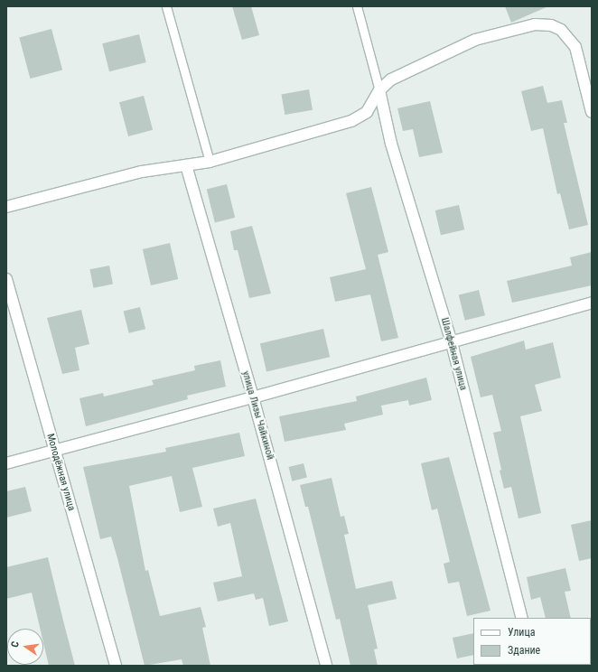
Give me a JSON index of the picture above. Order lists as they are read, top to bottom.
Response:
{
  "streets": {
    "street": ["Шалфейная улица", "улица Лизы Чайкиной", "Молодёжная улица"]
  },
  "legend": ["Улица", "Здание"],
  "north": "left"
}
